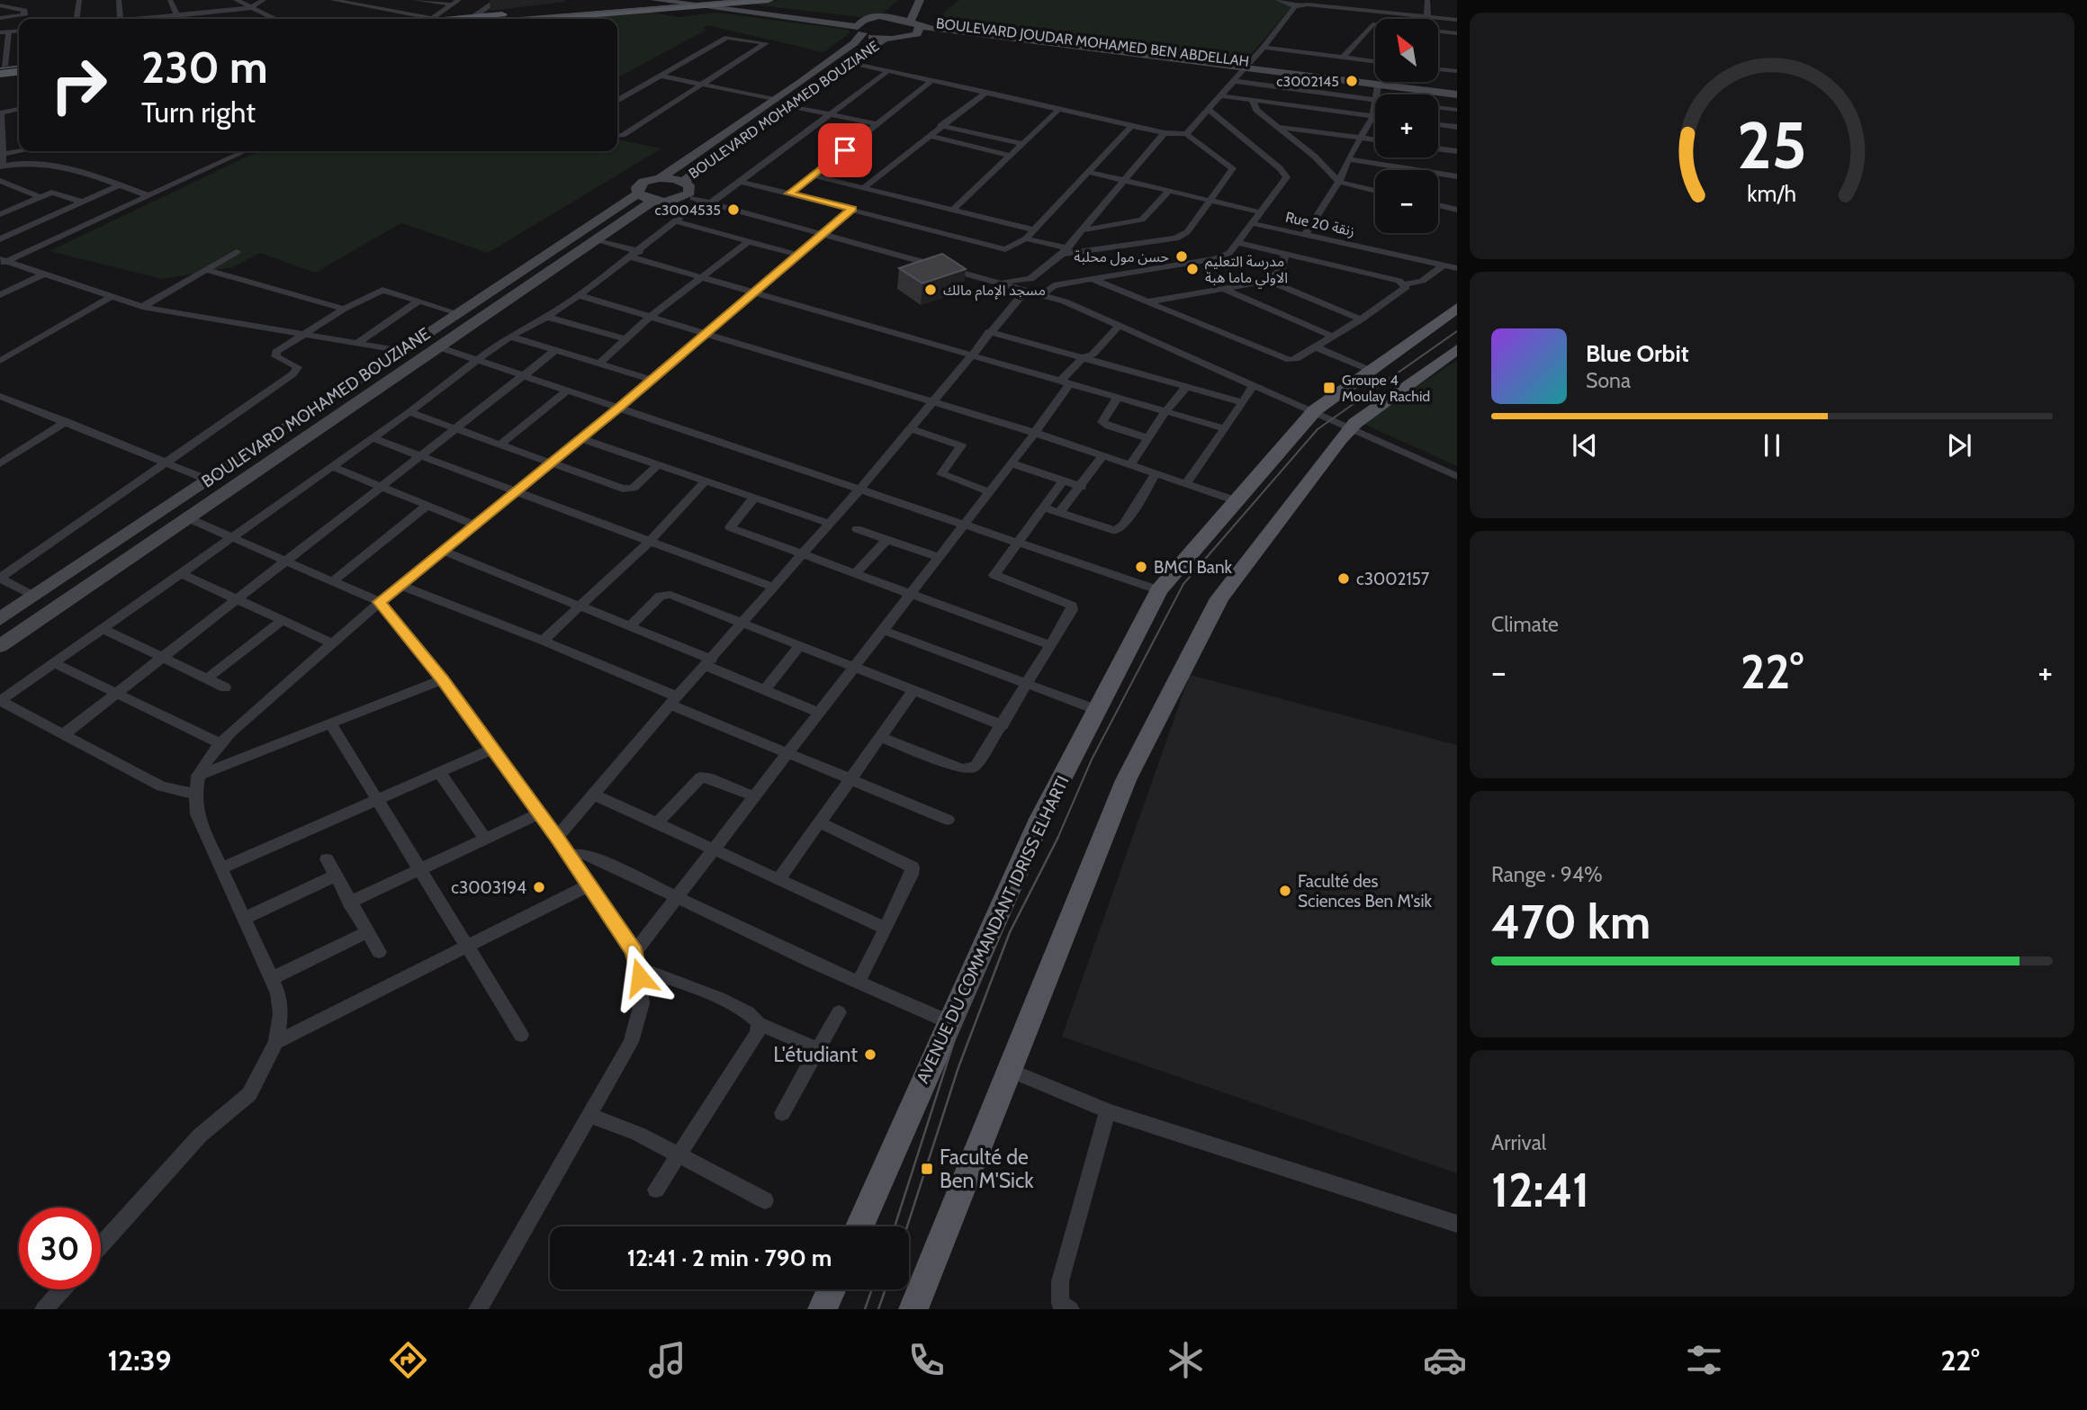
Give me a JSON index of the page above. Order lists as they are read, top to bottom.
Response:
{
  "streets": {
    "main road": ["AVENUE DU COMMANDANT IDRISS ELHARTI"],
    "street": ["BOULEVARD JOUDAR MOHAMED BEN ABDELLAH", "BOULEVARD MOHAMED BOUZIANE", "Rue 20 زنقة"]
  },
  "crossings": [
    ["BOULEVARD JOUDAR MOHAMED BEN ABDELLAH", "BOULEVARD MOHAMED BOUZIANE"]
  ],
  "places": {
    "other": [
      "c3002145",
      "c3004535",
      "حسن مول محلبة",
      "مدرسة التعليم الاولي ماما هبة",
      "مسجد الإمام مالك",
      "BMCI Bank",
      "c3002157",
      "c3003194",
      "Faculté des Sciences Ben M'sik",
      "L'étudiant"
    ],
    "transit": ["Groupe 4 Moulay Rachid", "Faculté de Ben M'Sick"]
  },
  "north": "top left",
  "page": {
    "map_buttons": ["+", "−"],
    "turn": ["230 m", "Turn right"],
    "song": ["Blue Orbit", "Sona"],
    "tile": [
      "Climate",
      ["Range · 94%", "470 km"],
      ["Arrival", "12:41"]
    ],
    "heat": ["−", "22°", "+"],
    "limit": "30",
    "trip": "12:41 · 2 min · 790 m",
    "tabs": ["12:39", "22°"],
    "gauge": ["25", "km/h"]
  }
}
